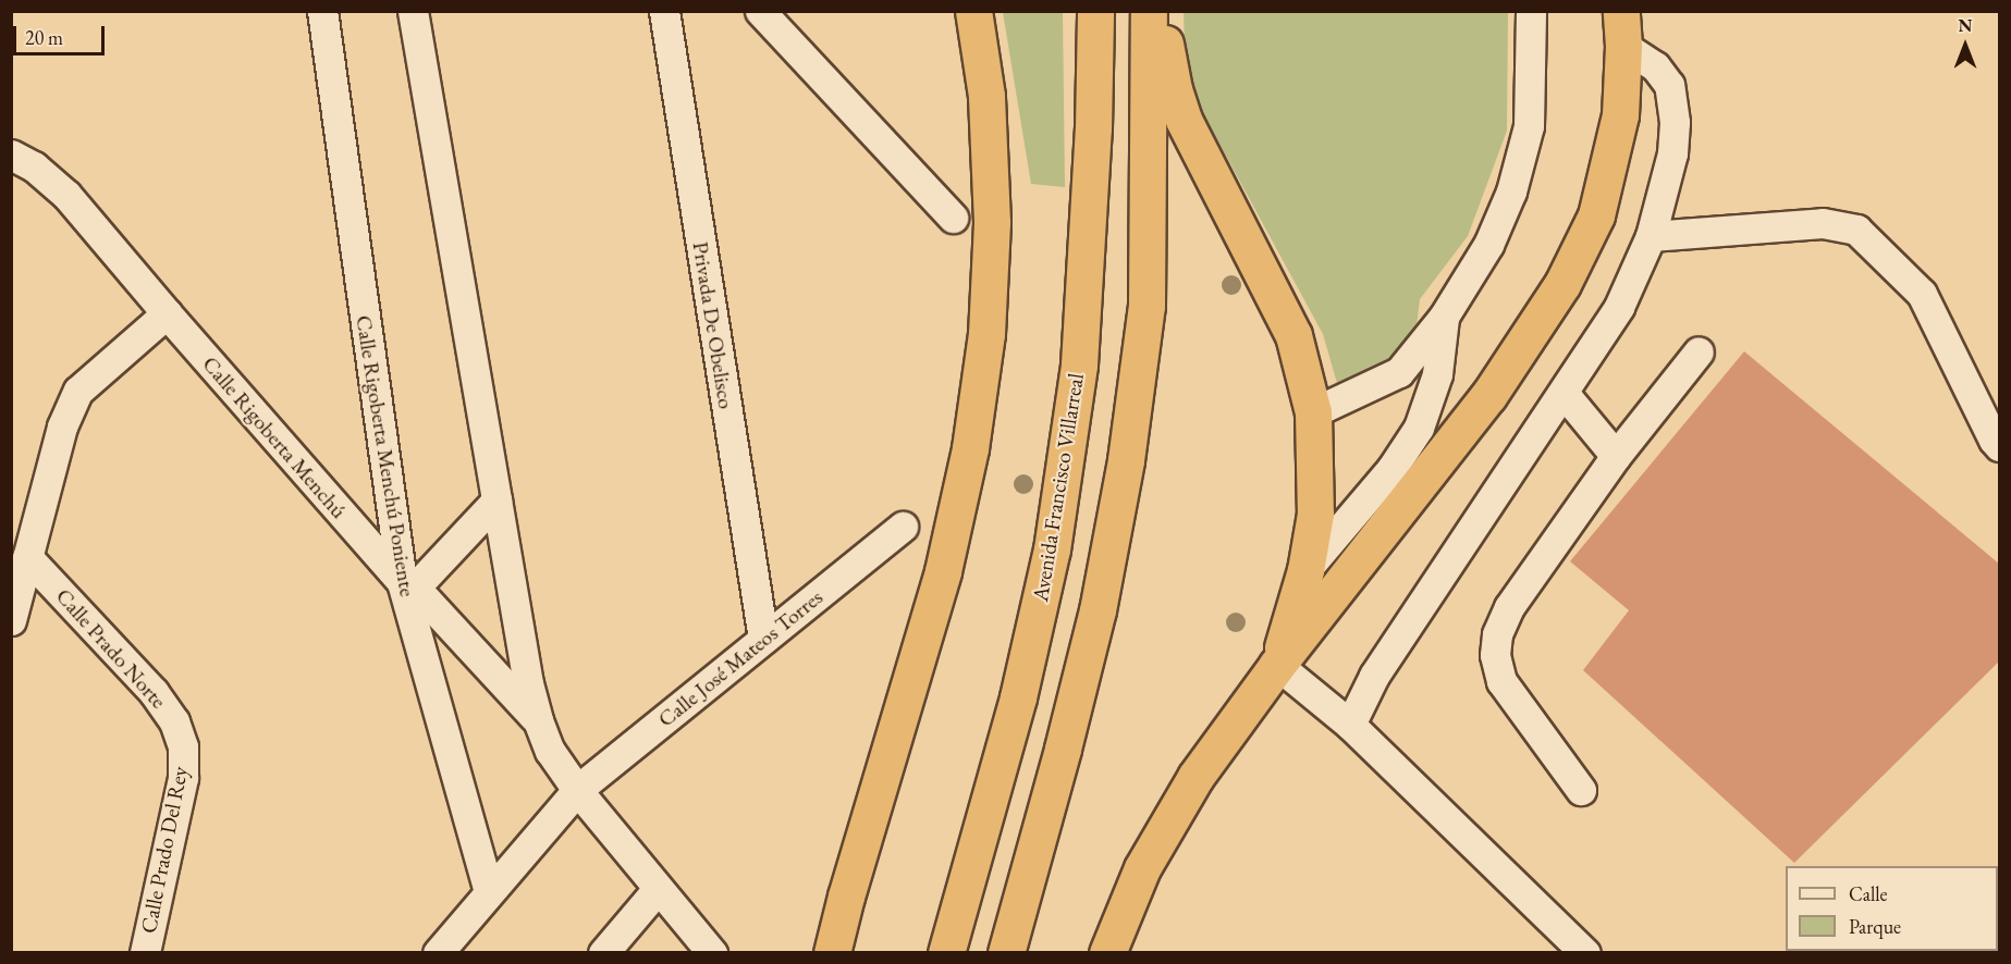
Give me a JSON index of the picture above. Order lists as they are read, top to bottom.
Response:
{
  "streets": {
    "highway": ["Avenida Francisco Villarreal"],
    "street": [
      "Privada De Obelisco",
      "Calle Rigoberta Menchú",
      "Calle Rigoberta Menchú Poniente",
      "Calle Prado Norte",
      "Calle José Mateos Torres",
      "Calle Prado Del Rey"
    ]
  },
  "crossings": [
    ["Privada De Obelisco", "Calle José Mateos Torres"],
    ["Calle Rigoberta Menchú", "Calle Rigoberta Menchú Poniente"],
    ["Calle Rigoberta Menchú Poniente", "Calle José Mateos Torres"],
    ["Calle Prado Norte", "Calle Prado Del Rey"]
  ],
  "legend": ["Calle", "Parque"],
  "scale_bar": "20 m",
  "north": "top"
}
